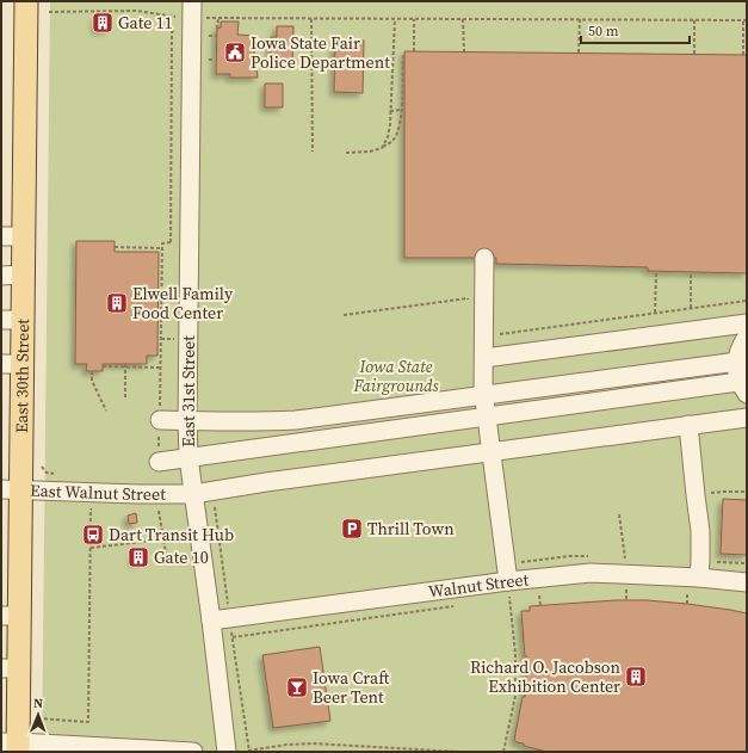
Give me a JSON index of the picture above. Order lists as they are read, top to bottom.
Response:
{
  "streets": {
    "main road": ["East 30th Street"],
    "street": ["East 31st Street", "East Walnut Street", "Walnut Street"]
  },
  "crossings": [
    ["East 30th Street", "East Walnut Street"],
    ["East 31st Street", "East Walnut Street"],
    ["East 31st Street", "Walnut Street"]
  ],
  "parks": ["Iowa State Fairgrounds"],
  "places": {
    "building": [
      "Gate 11",
      "Elwell Family Food Center",
      "Gate 10",
      "Richard O. Jacobson Exhibition Center"
    ],
    "public building": ["Iowa State Fair Police Department"],
    "parking": ["Thrill Town"],
    "bus stop": ["Dart Transit Hub"],
    "bar": ["Iowa Craft Beer Tent"]
  },
  "scale_bar": "50 m",
  "north": "top"
}
